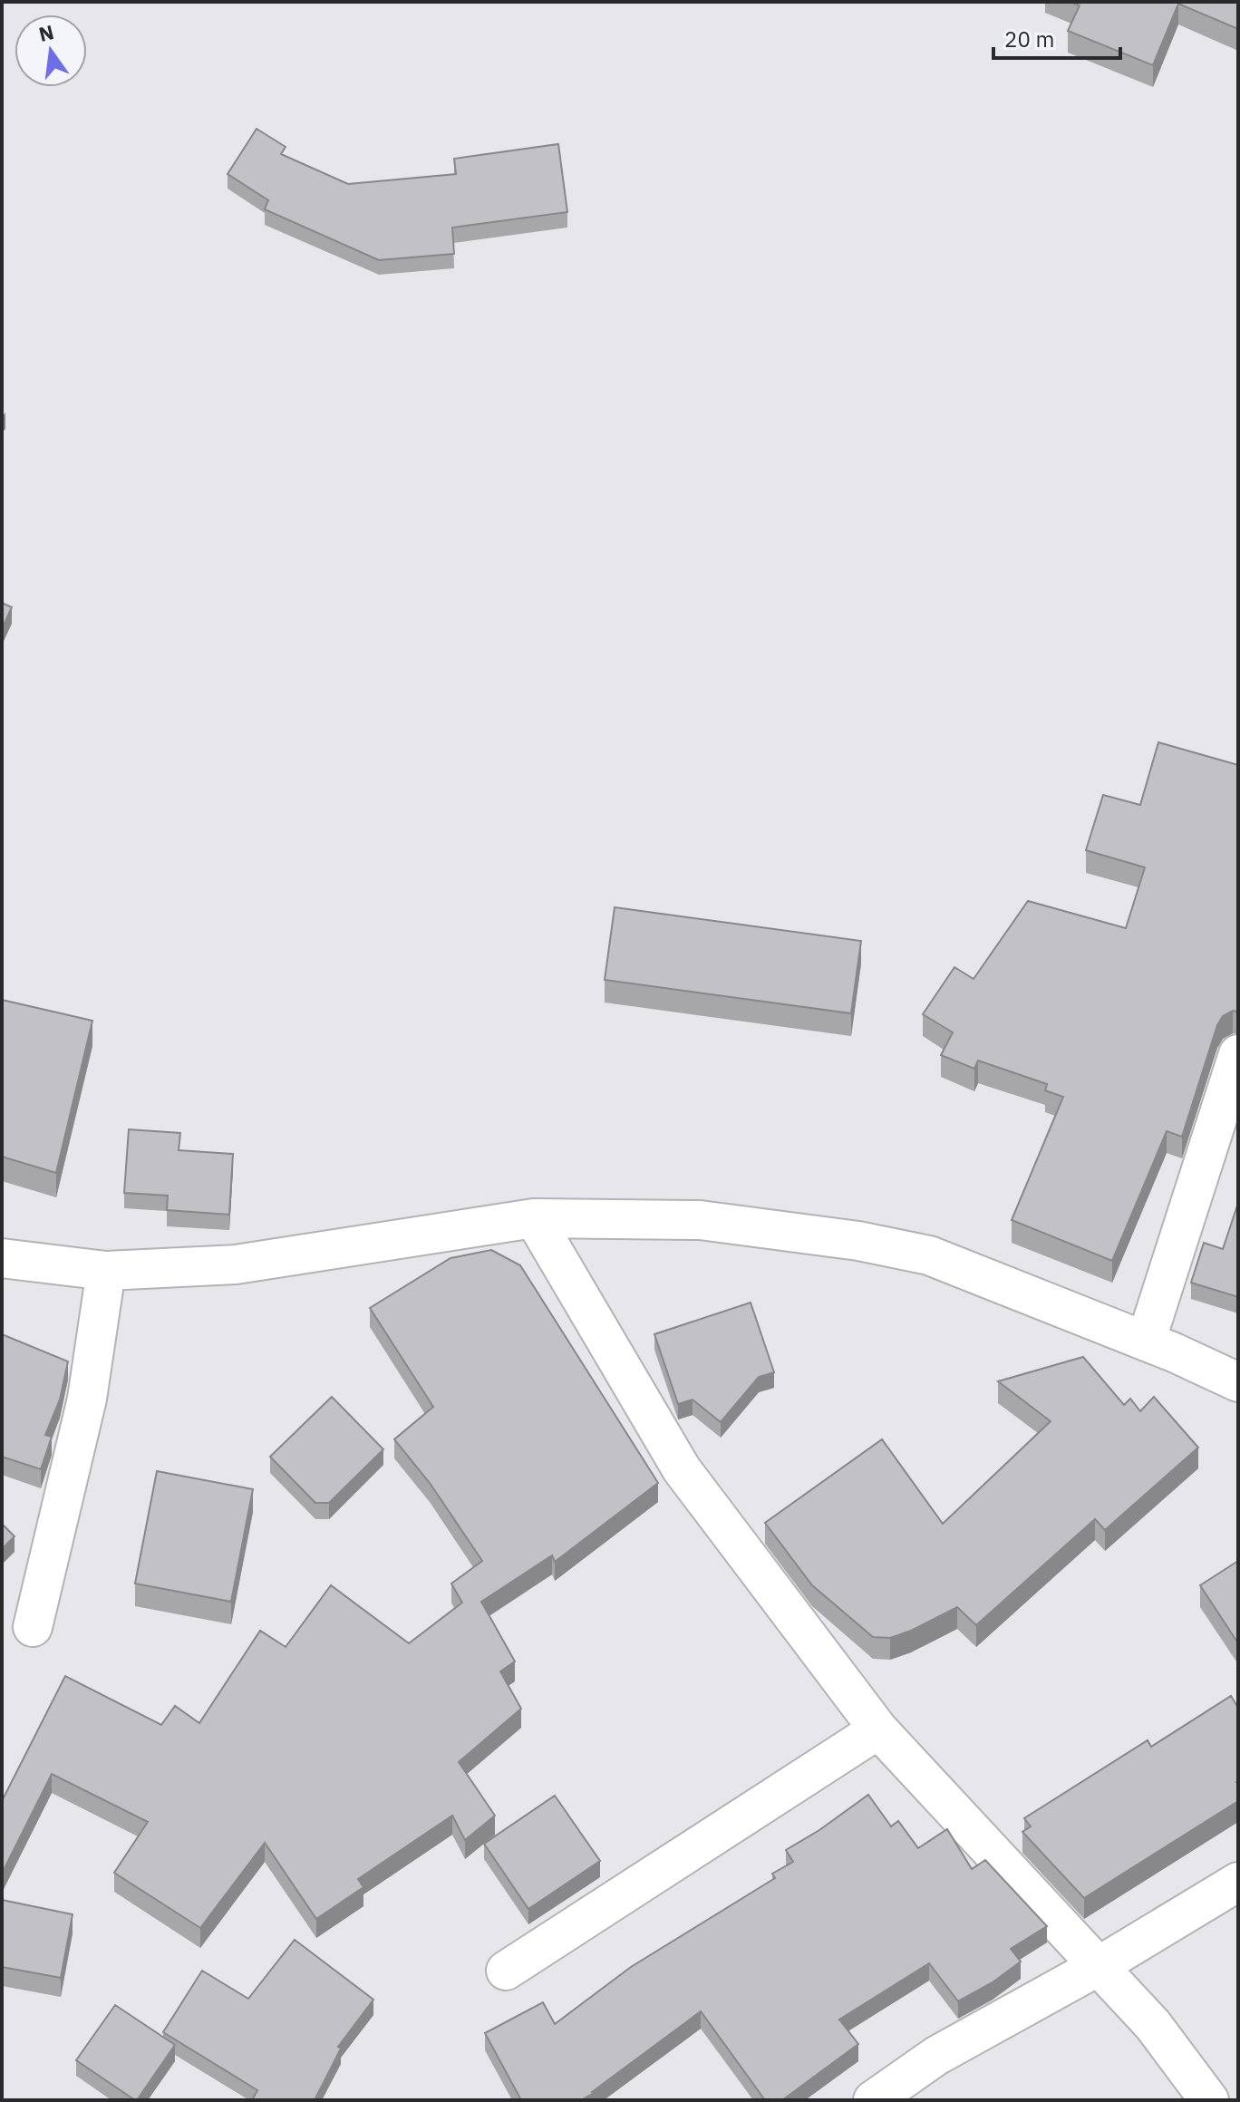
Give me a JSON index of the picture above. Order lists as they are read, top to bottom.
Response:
{
  "scale_bar": "20 m",
  "north": "top"
}
